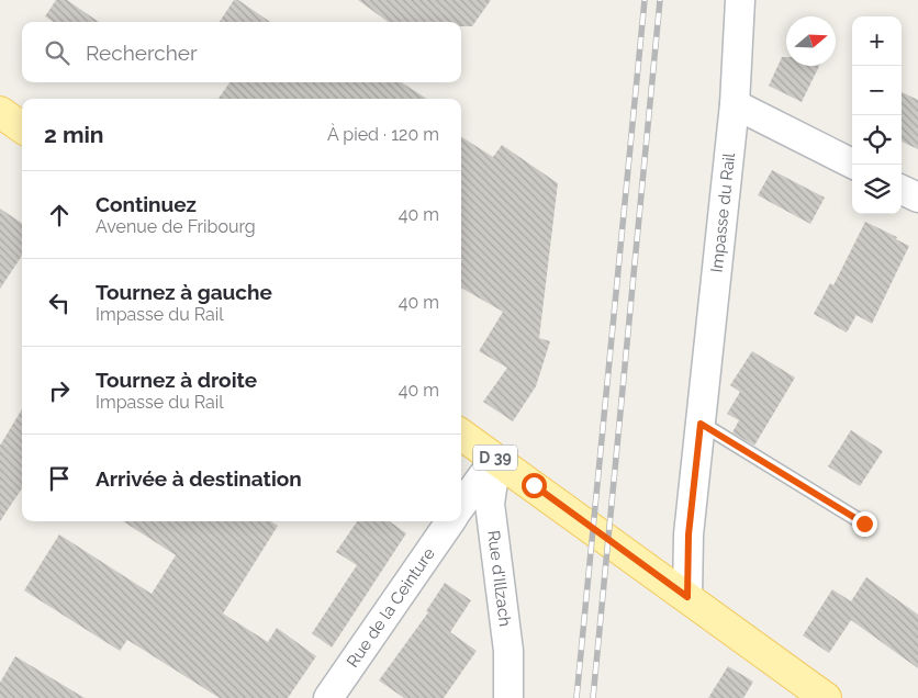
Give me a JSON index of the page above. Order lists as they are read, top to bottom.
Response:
{
  "streets": {
    "main road": ["D 39"],
    "street": ["Impasse du Rail", "Rue d'Illzach", "Rue de la Ceinture"]
  },
  "crossings": [
    ["Impasse du Rail", "D 39"],
    ["D 39", "Rue d'Illzach"]
  ],
  "north": "right",
  "page": {
    "map_buttons": ["+", "−"],
    "search": "Rechercher",
    "heading": ["2 min", "À pied · 120 m"],
    "list": [
      ["Continuez", "Avenue de Fribourg", "40 m"],
      ["Tournez à gauche", "Impasse du Rail", "40 m"],
      ["Tournez à droite", "Impasse du Rail", "40 m"],
      "Arrivée à destination"
    ]
  }
}
